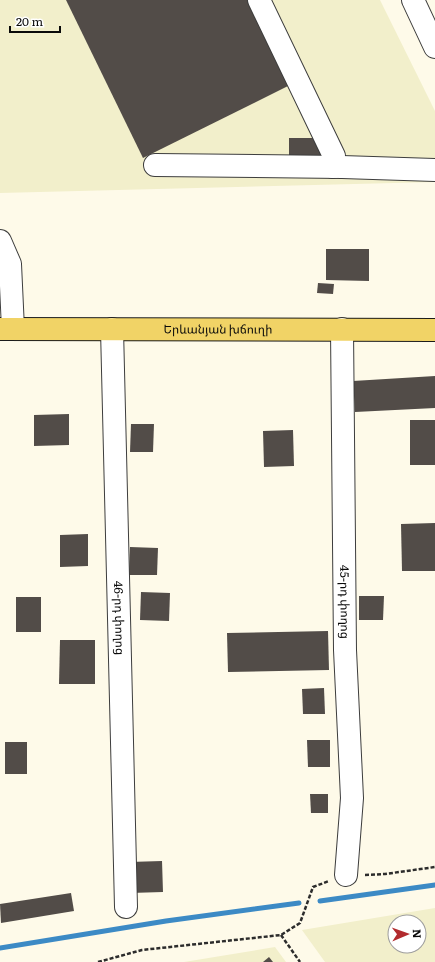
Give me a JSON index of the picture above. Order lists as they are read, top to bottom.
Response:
{
  "streets": {
    "main road": ["Երևանյան խճուղի"],
    "street": ["45-րդ փողոց", "46-րդ փողոց"]
  },
  "crossings": [
    ["Երևանյան խճուղի", "45-րդ փողոց"],
    ["Երևանյան խճուղի", "46-րդ փողոց"]
  ],
  "scale_bar": "20 m",
  "north": "right"
}
